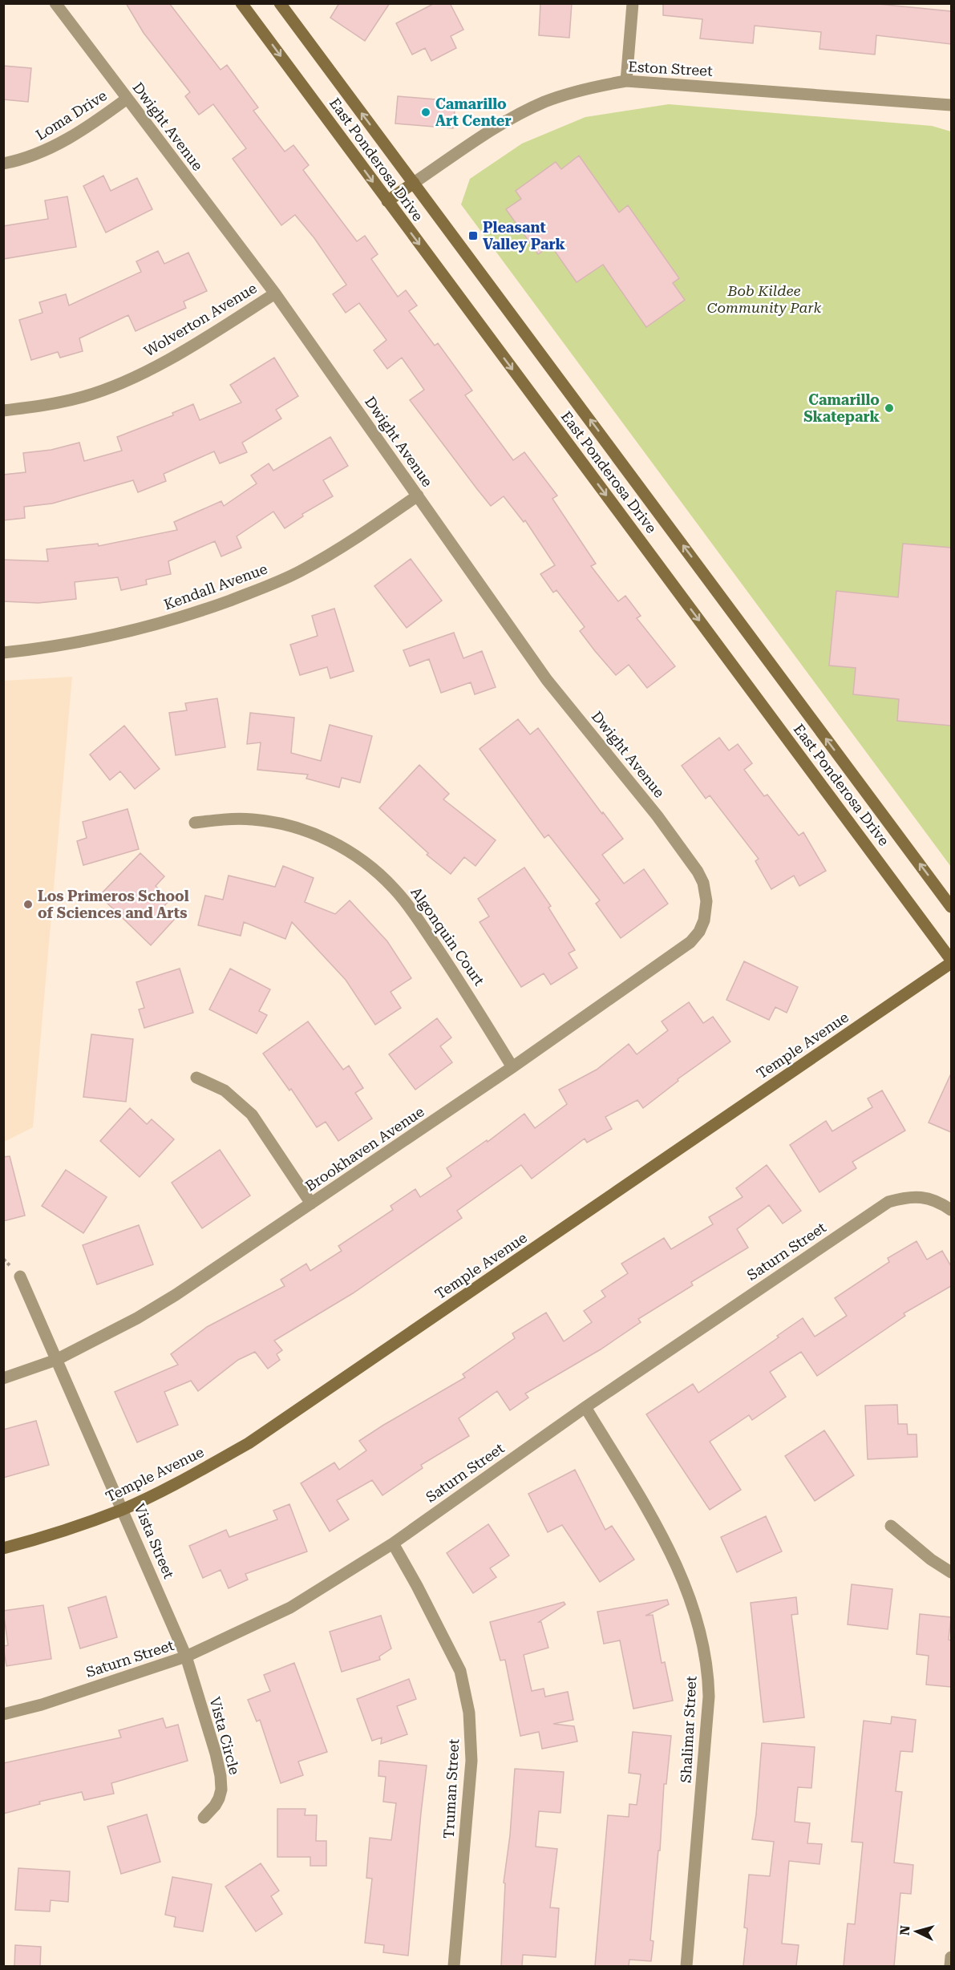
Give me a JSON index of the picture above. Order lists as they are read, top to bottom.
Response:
{
  "streets": {
    "main road": ["East Ponderosa Drive", "Temple Avenue"],
    "street": [
      "Eston Street",
      "Loma Drive",
      "Dwight Avenue",
      "Wolverton Avenue",
      "Kendall Avenue",
      "Algonquin Court",
      "Brookhaven Avenue",
      "Saturn Street",
      "Vista Street",
      "Shalimar Street",
      "Vista Circle",
      "Truman Street"
    ]
  },
  "crossings": [
    ["Eston Street", "East Ponderosa Drive"],
    ["Loma Drive", "Dwight Avenue"],
    ["Dwight Avenue", "Wolverton Avenue"],
    ["Dwight Avenue", "Kendall Avenue"],
    ["Dwight Avenue", "Brookhaven Avenue"],
    ["East Ponderosa Drive", "Temple Avenue"],
    ["Algonquin Court", "Brookhaven Avenue"],
    ["Temple Avenue", "Vista Street"],
    ["Brookhaven Avenue", "Vista Street"],
    ["Saturn Street", "Vista Street"],
    ["Saturn Street", "Shalimar Street"],
    ["Saturn Street", "Vista Circle"],
    ["Saturn Street", "Truman Street"],
    ["Vista Street", "Vista Circle"]
  ],
  "parks": ["Bob Kildee Community Park"],
  "places": {
    "other": ["Camarillo Art Center", "Camarillo Skatepark", "Los Primeros School of Sciences and Arts"],
    "transit": ["Pleasant Valley Park"]
  },
  "north": "left"
}
